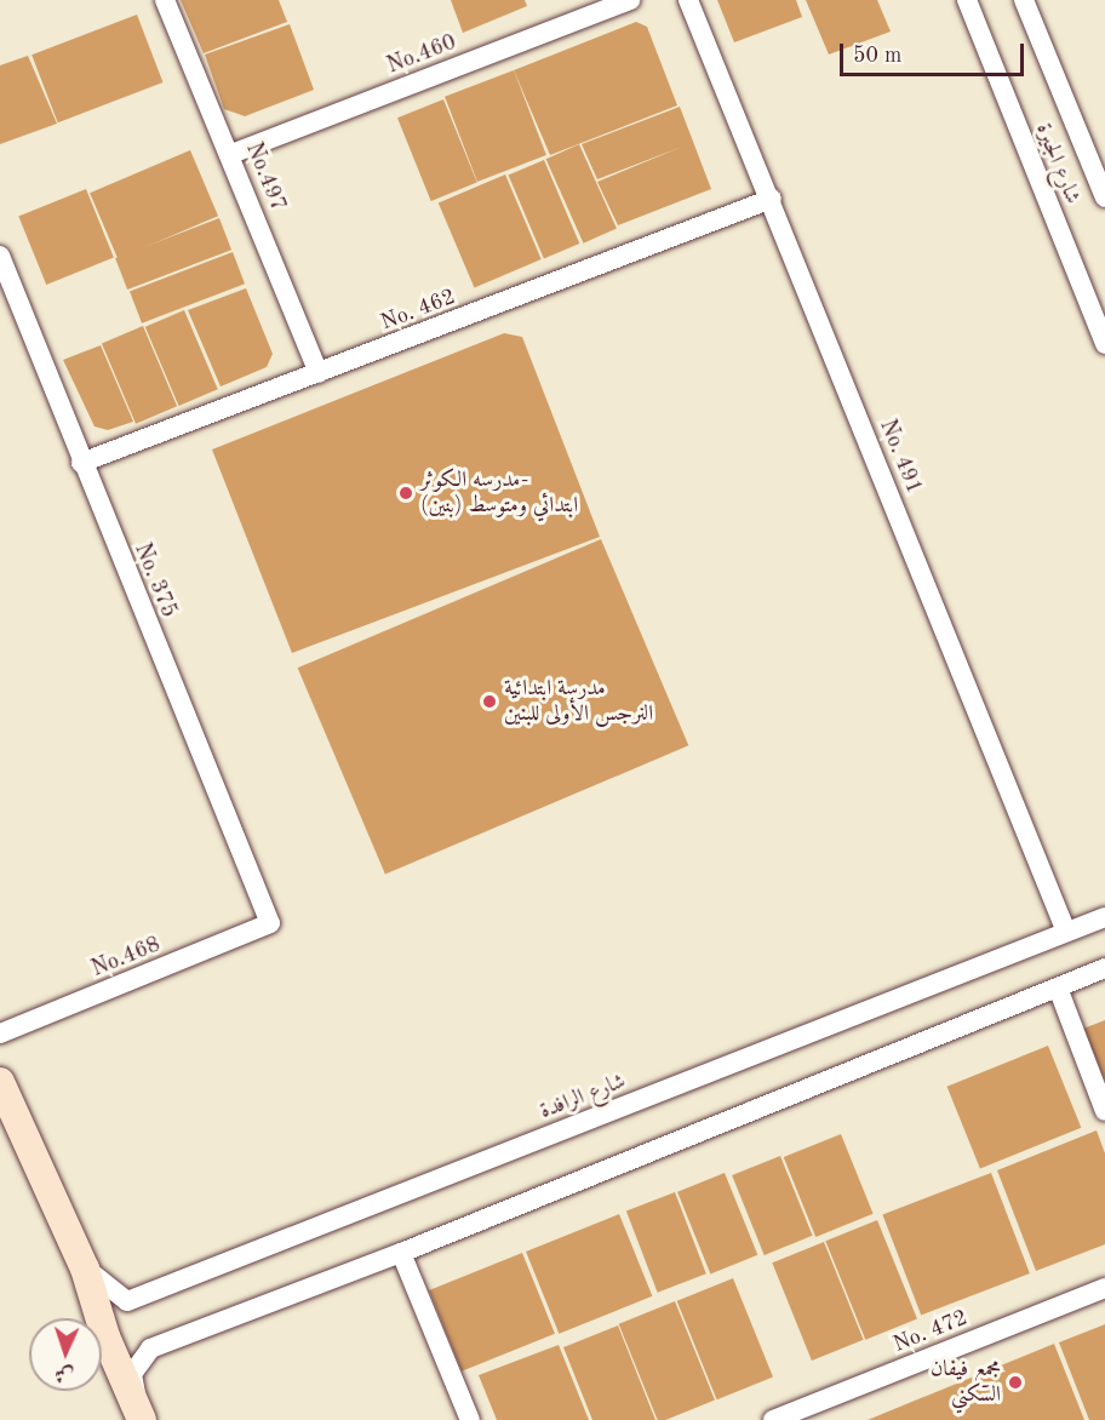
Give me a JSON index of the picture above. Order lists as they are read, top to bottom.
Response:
{
  "streets": {
    "street": [
      "No.460",
      "شارع الجيرة",
      "No.497",
      "No. 462",
      "No. 491",
      "No. 375",
      "No.468",
      "شارع الرافدة",
      "No. 472"
    ]
  },
  "crossings": [
    ["No.460", "No.497"],
    ["No.497", "No. 462"],
    ["No. 462", "No. 491"],
    ["No. 462", "No. 375"],
    ["No. 491", "شارع الرافدة"],
    ["No. 375", "No.468"]
  ],
  "places": ["مدرسه الكوثر- ابتدائي ومتوسط (بنين)", "مدرسة ابتدائية النرجس الأولى للبنين", "مجمع فيفان السكني"],
  "scale_bar": "50 m",
  "north": "bottom"
}
